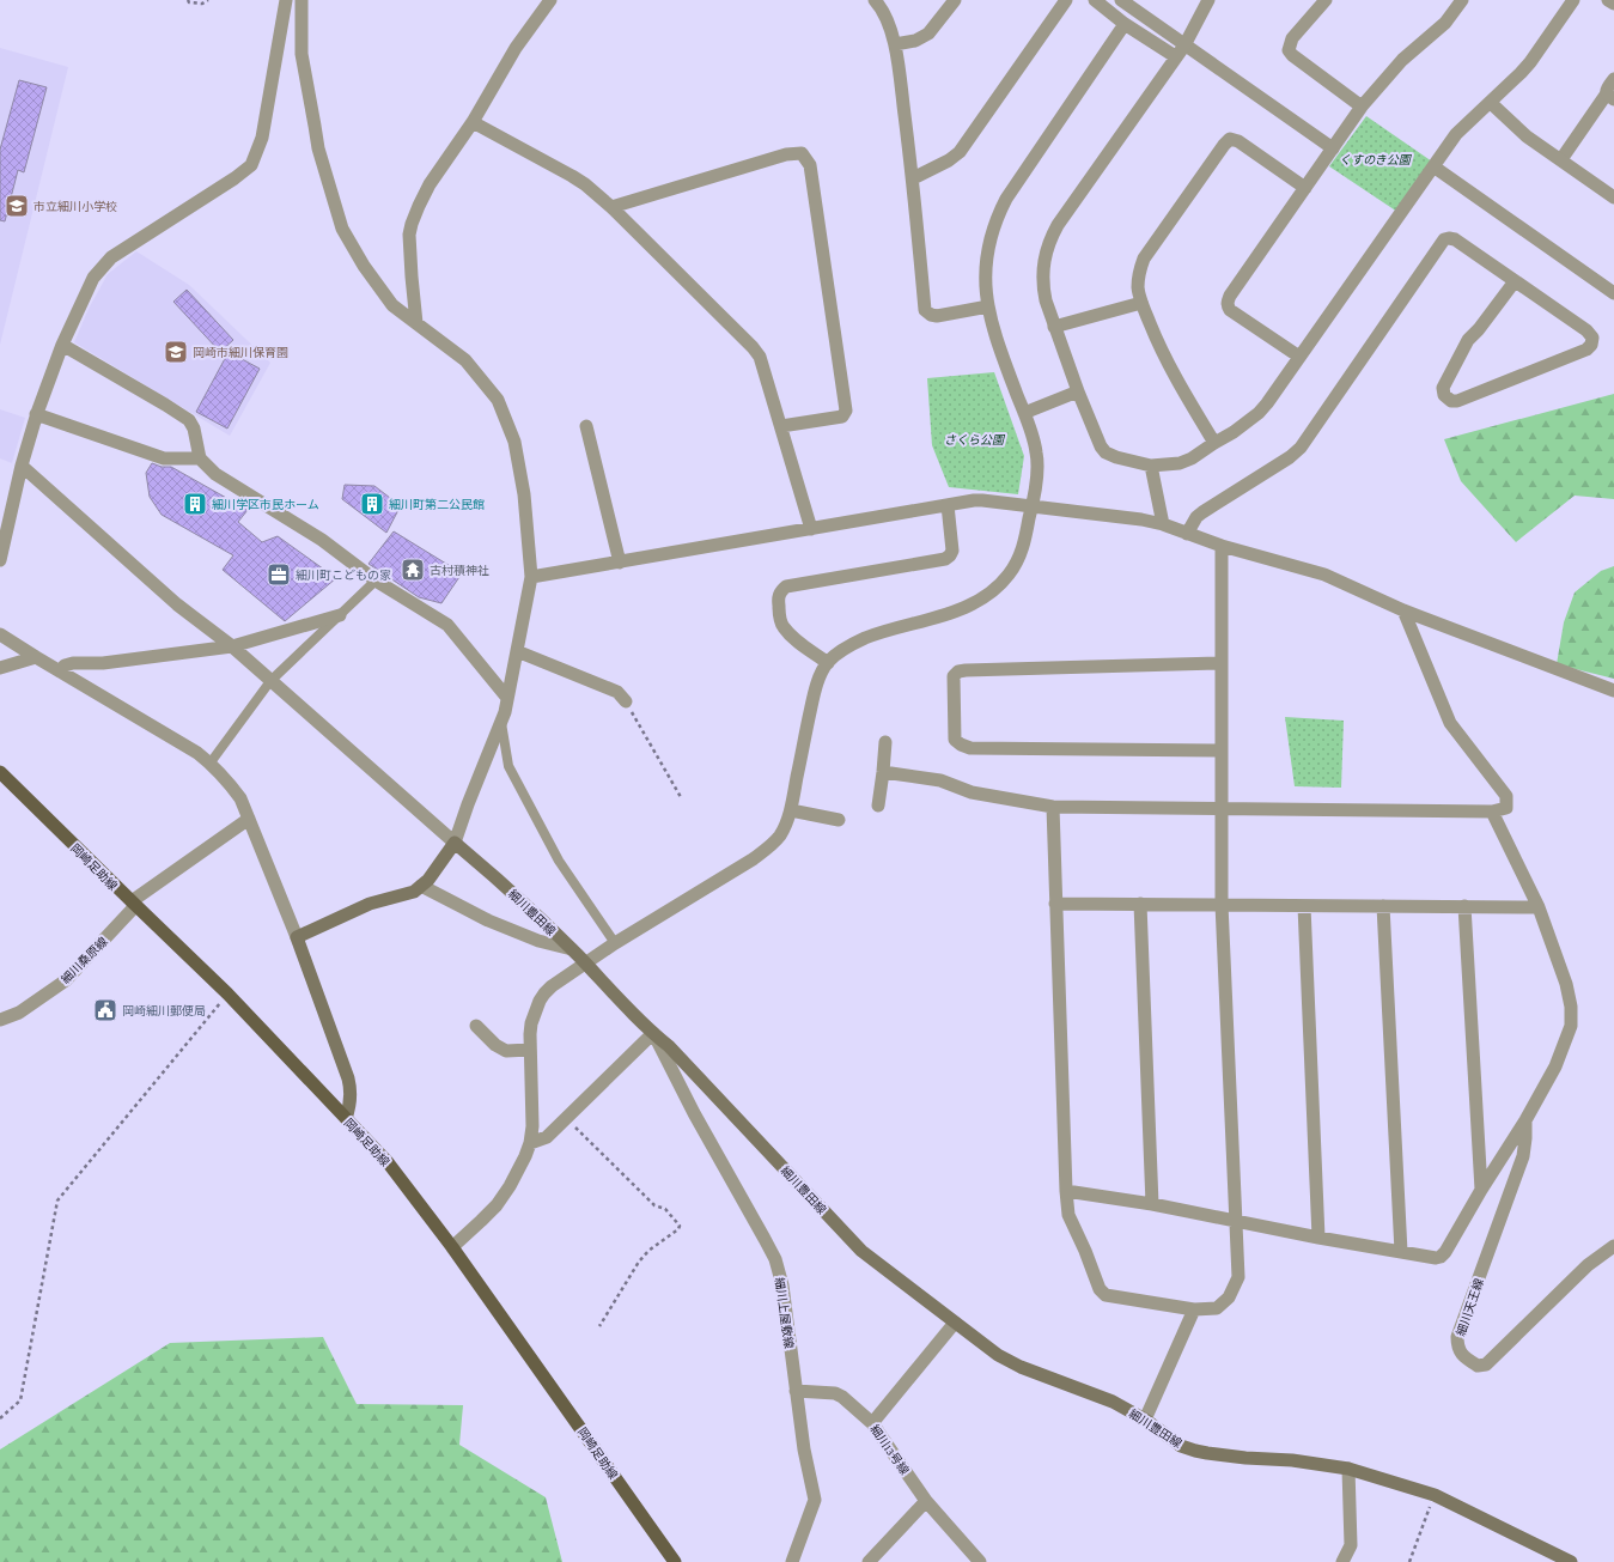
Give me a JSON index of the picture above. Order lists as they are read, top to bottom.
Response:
{
  "streets": {
    "main road": ["岡崎足助線", "細川豊田線"],
    "street": [
      "細川桑原線",
      "細川天王線",
      "細川上屋敷線",
      "細川13号線"
    ]
  },
  "crossings": [
    ["岡崎足助線", "細川桑原線"],
    ["細川豊田線", "細川上屋敷線"],
    ["細川上屋敷線", "細川13号線"]
  ],
  "parks": ["くすのき公園", "さくら公園"],
  "places": {
    "school or university": ["市立細川小学校", "岡崎市細川保育園"],
    "building": ["細川学区市民ホーム", "細川町第二公民館"],
    "temple": ["古村積神社"],
    "office": ["細川町こどもの家"],
    "public building": ["岡崎細川郵便局"]
  }
}
